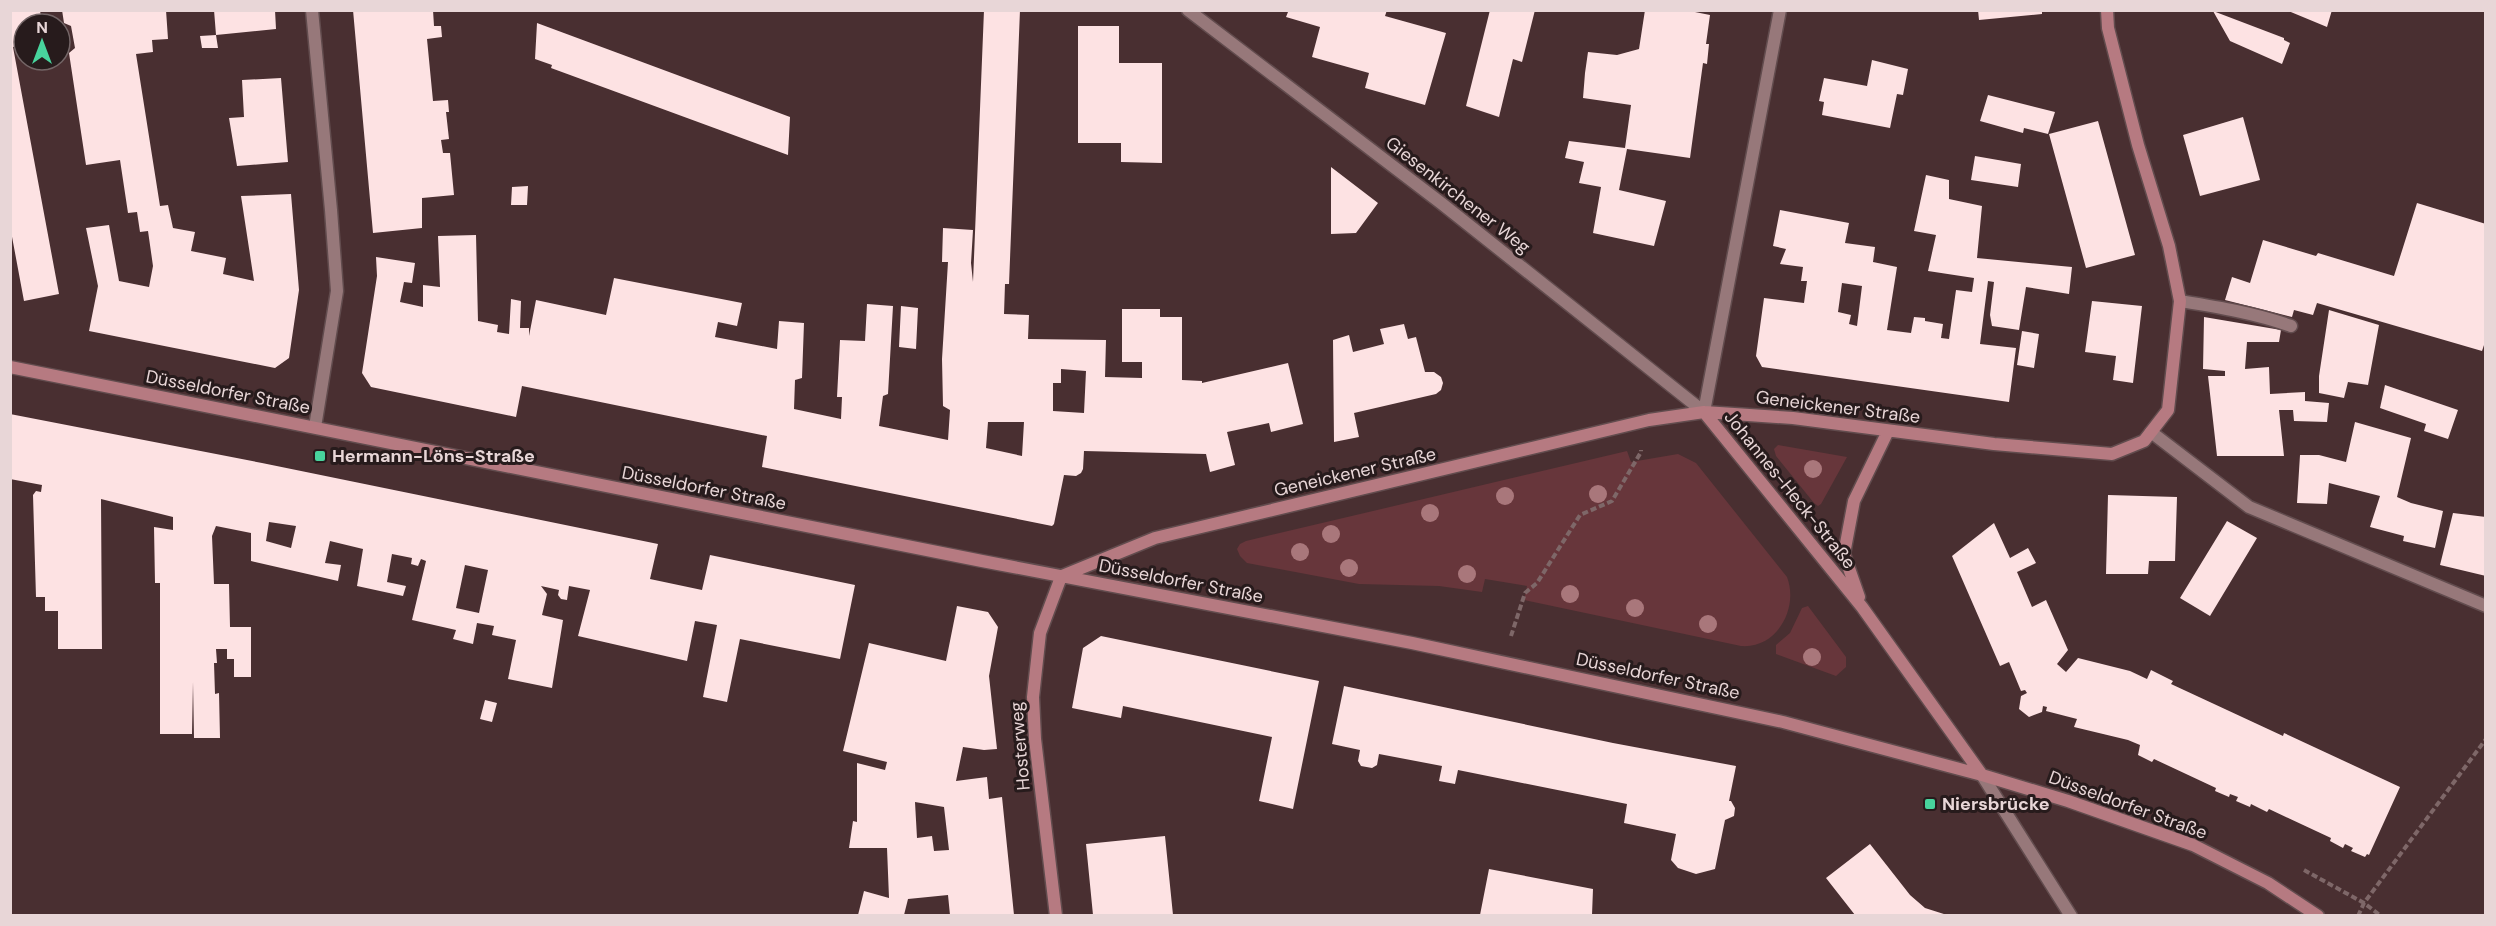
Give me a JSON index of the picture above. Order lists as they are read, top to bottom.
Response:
{
  "streets": {
    "main road": [
      "Düsseldorfer Straße",
      "Geneickener Straße",
      "Johannes-Heck-Straße",
      "Hosterweg"
    ],
    "street": ["Giesenkirchener Weg"]
  },
  "crossings": [
    ["Giesenkirchener Weg", "Geneickener Straße"],
    ["Giesenkirchener Weg", "Johannes-Heck-Straße"],
    ["Düsseldorfer Straße", "Geneickener Straße"],
    ["Düsseldorfer Straße", "Johannes-Heck-Straße"],
    ["Düsseldorfer Straße", "Hosterweg"],
    ["Geneickener Straße", "Johannes-Heck-Straße"],
    ["Geneickener Straße", "Hosterweg"]
  ],
  "places": {
    "transit": ["Hermann-Löns-Straße", "Niersbrücke"]
  },
  "north": "top"
}
